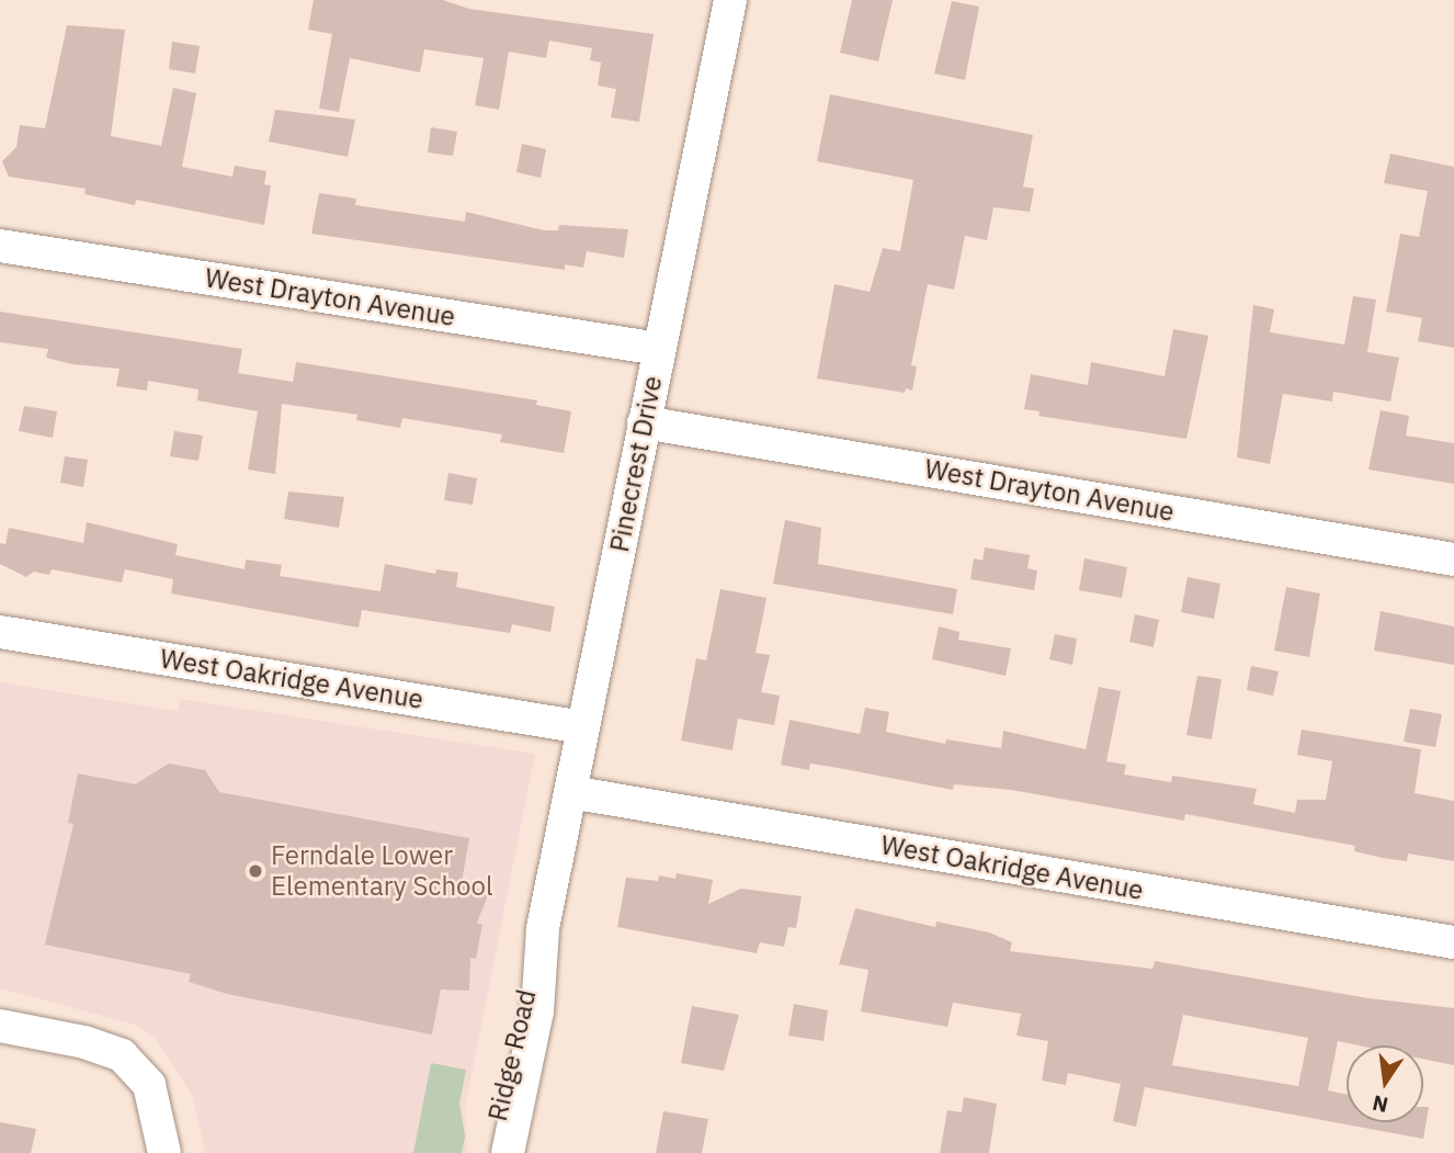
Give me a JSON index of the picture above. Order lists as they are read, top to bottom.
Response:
{
  "streets": {
    "street": [
      "West Drayton Avenue",
      "Pinecrest Drive",
      "West Oakridge Avenue",
      "Ridge Road"
    ]
  },
  "crossings": [
    ["West Drayton Avenue", "Pinecrest Drive"],
    ["Pinecrest Drive", "West Oakridge Avenue"],
    ["Pinecrest Drive", "Ridge Road"]
  ],
  "places": ["Ferndale Lower Elementary School"],
  "north": "bottom"
}
